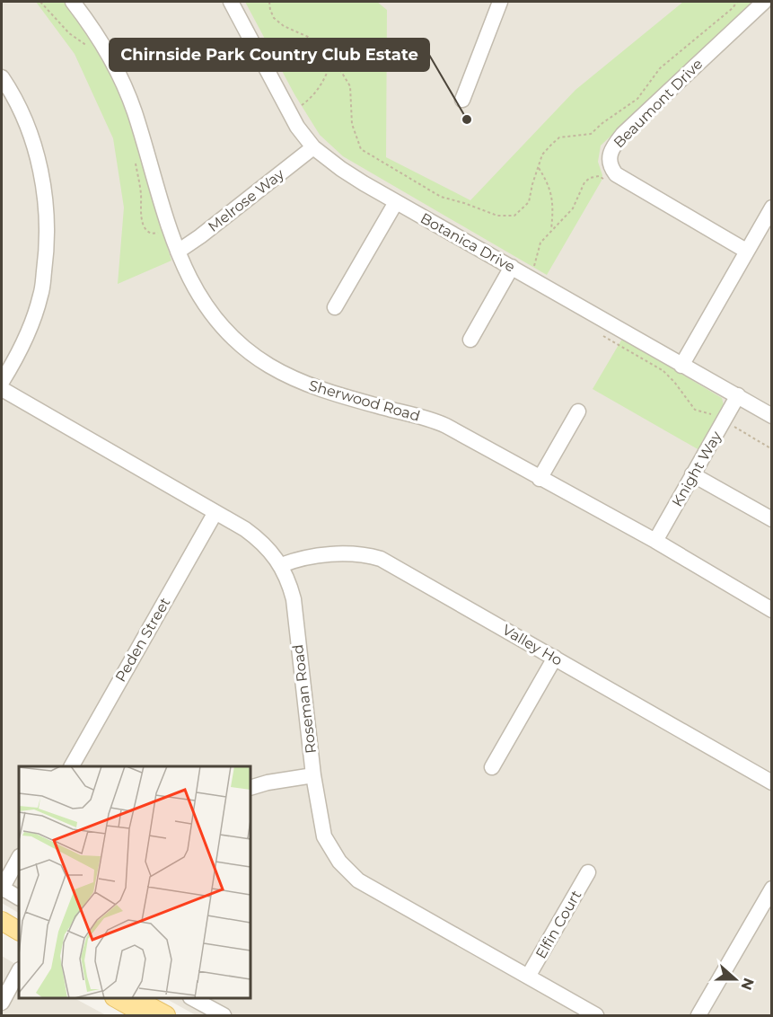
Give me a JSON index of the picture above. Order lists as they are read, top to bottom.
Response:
{
  "streets": {
    "street": [
      "Beaumont Drive",
      "Melrose Way",
      "Botanica Drive",
      "Sherwood Road",
      "Knight Way",
      "Peden Street",
      "Valley Ho",
      "Roseman Road",
      "Elfin Court"
    ]
  },
  "crossings": [
    ["Melrose Way", "Botanica Drive"],
    ["Melrose Way", "Sherwood Road"],
    ["Botanica Drive", "Knight Way"],
    ["Sherwood Road", "Knight Way"],
    ["Peden Street", "Roseman Road"],
    ["Valley Ho", "Roseman Road"],
    ["Roseman Road", "Elfin Court"]
  ],
  "places": ["Chirnside Park Country Club Estate"],
  "north": "right"
}
